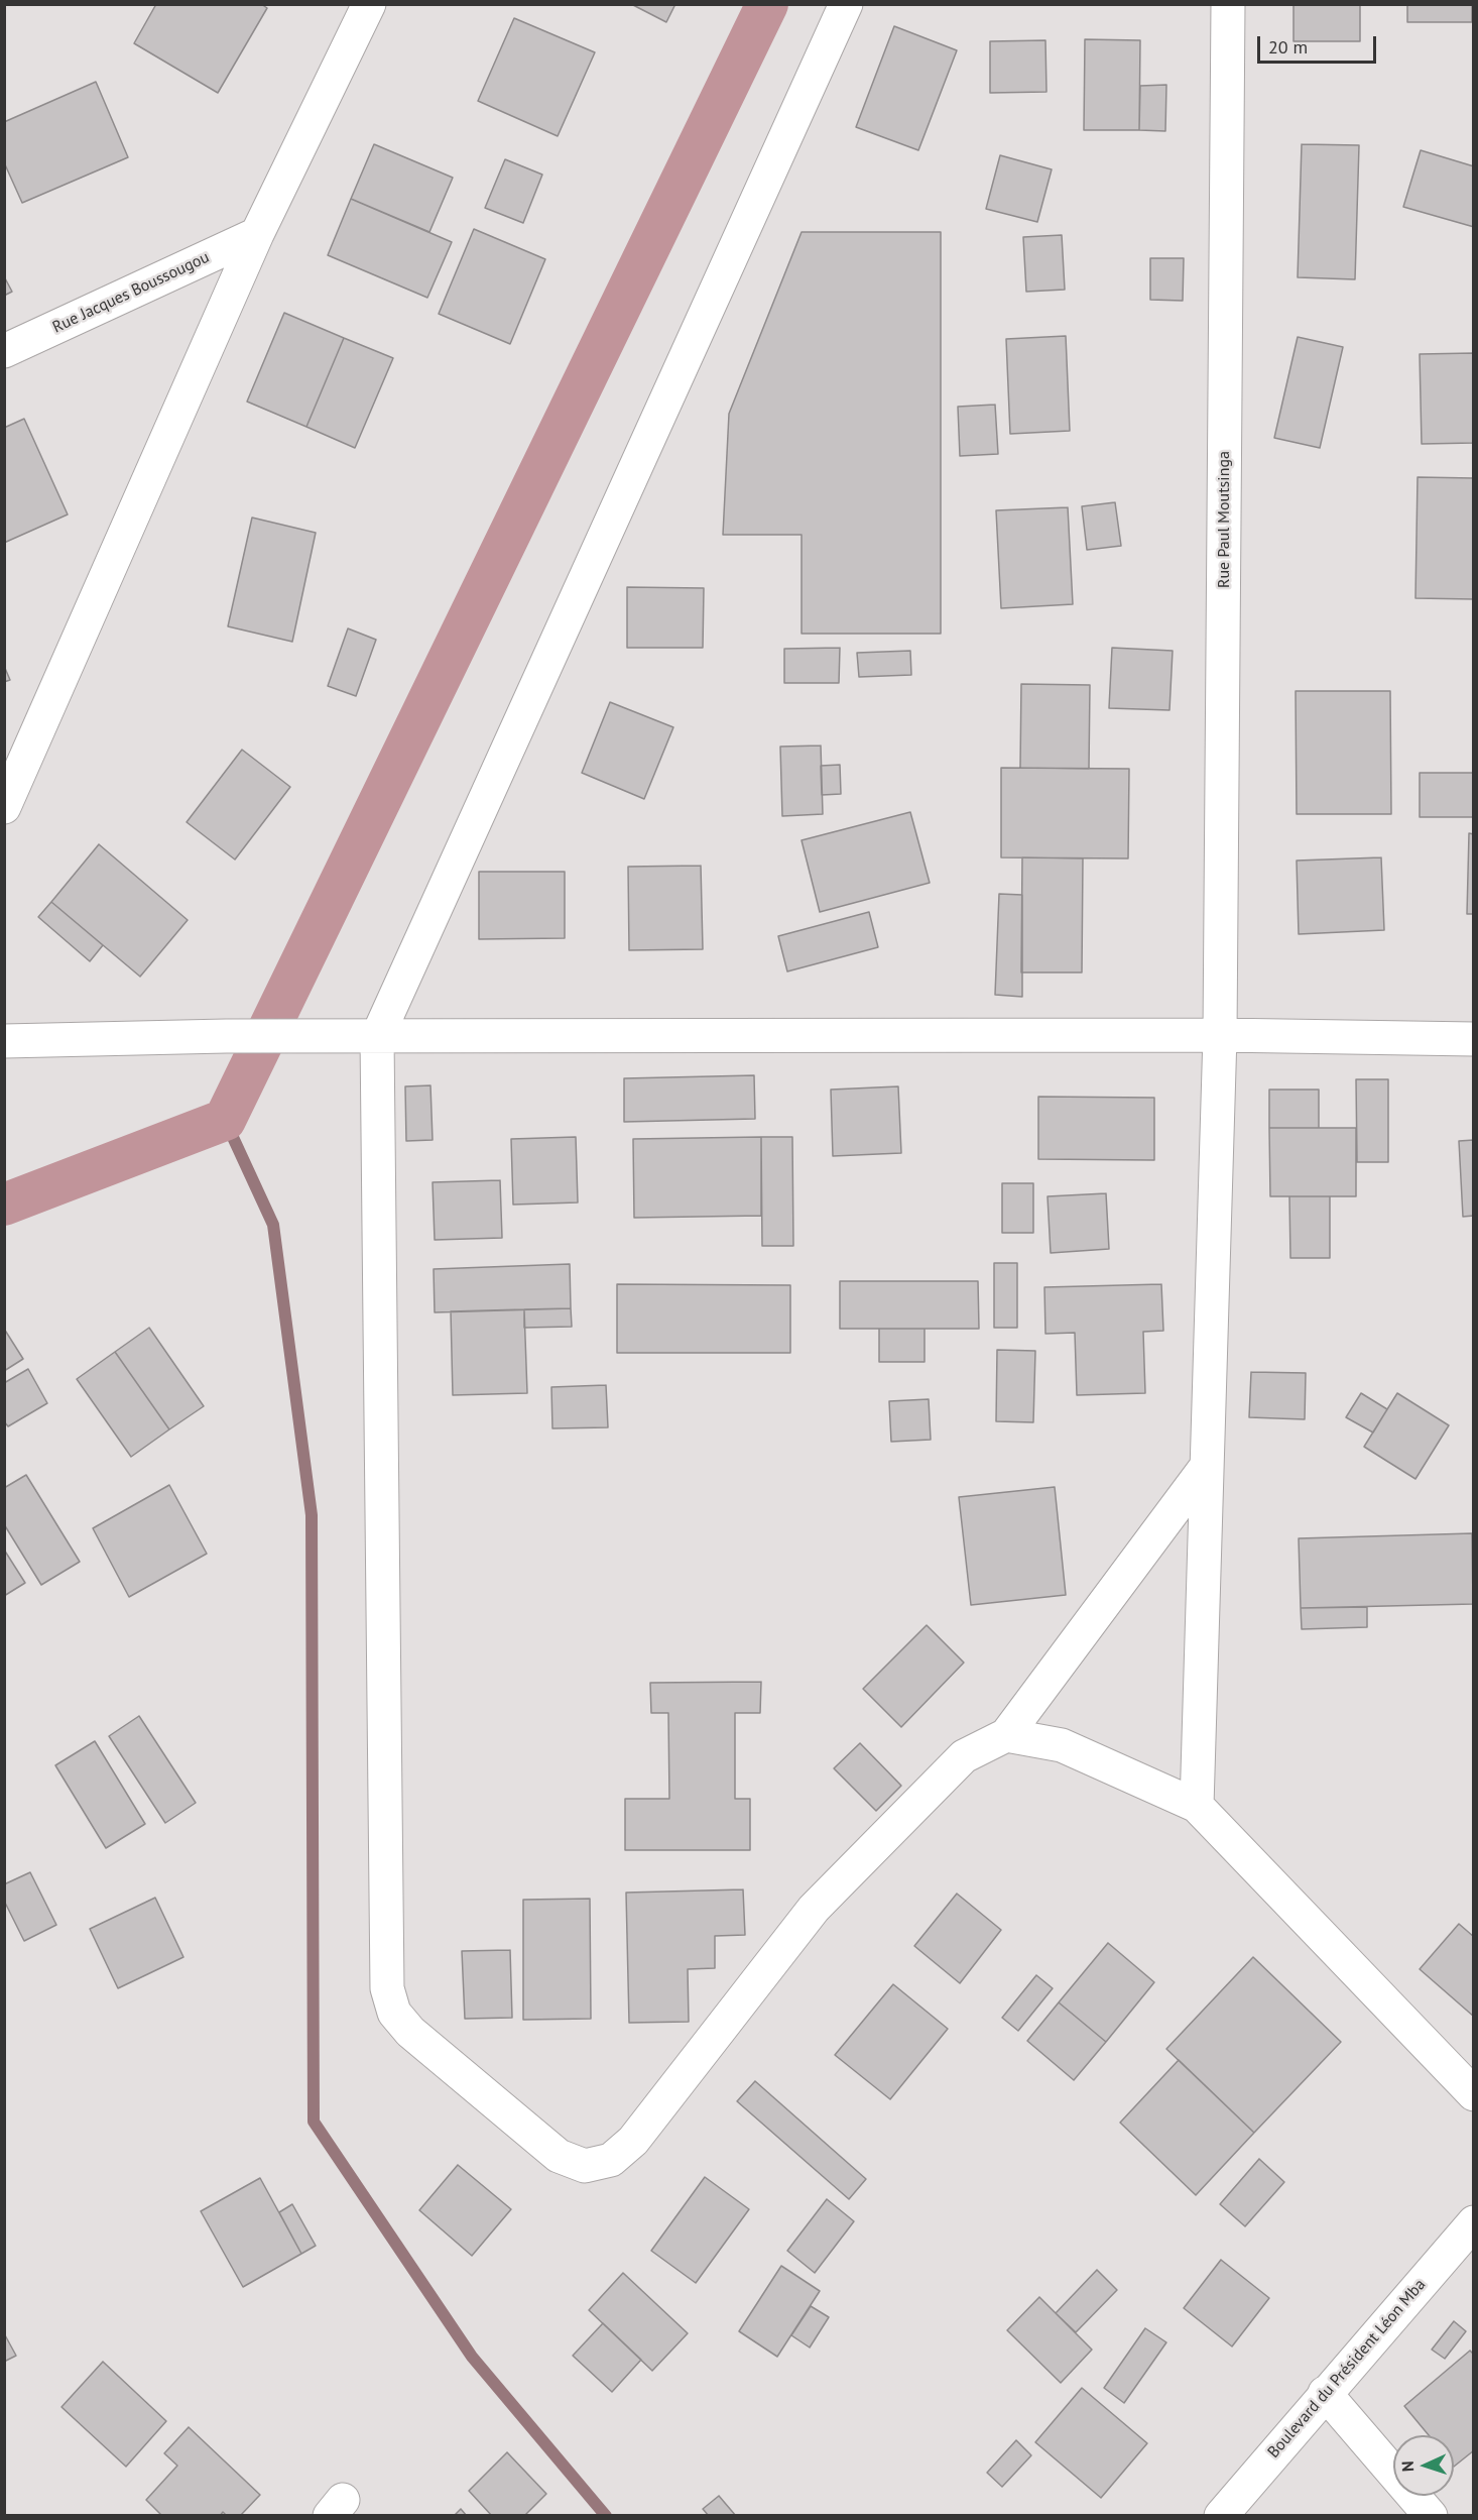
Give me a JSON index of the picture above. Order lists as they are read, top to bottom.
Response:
{
  "streets": {
    "street": ["Rue Jacques Boussougou", "Rue Paul Moutsinga", "Boulevard du Président Léon Mba"]
  },
  "scale_bar": "20 m",
  "north": "left"
}
